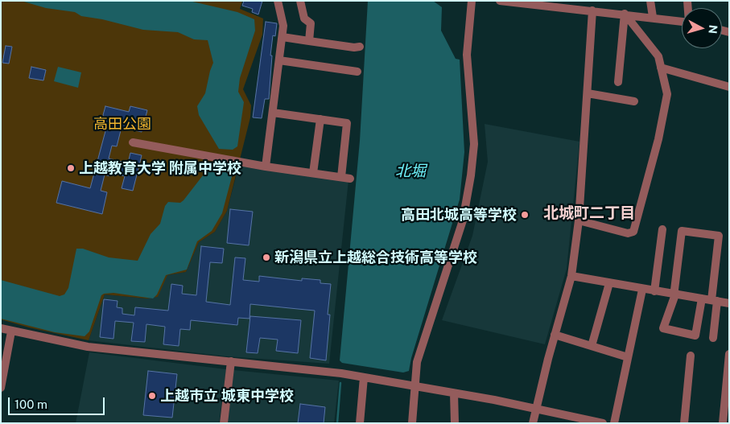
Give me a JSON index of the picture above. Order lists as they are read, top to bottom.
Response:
{
  "districts": ["北城町二丁目"],
  "water": ["北堀"],
  "parks": ["高田公園"],
  "places": [
    "上越教育大学 附属中学校",
    "高田北城高等学校",
    "新潟県立上越総合技術高等学校",
    "上越市立 城東中学校"
  ],
  "scale_bar": "100 m",
  "north": "right"
}
